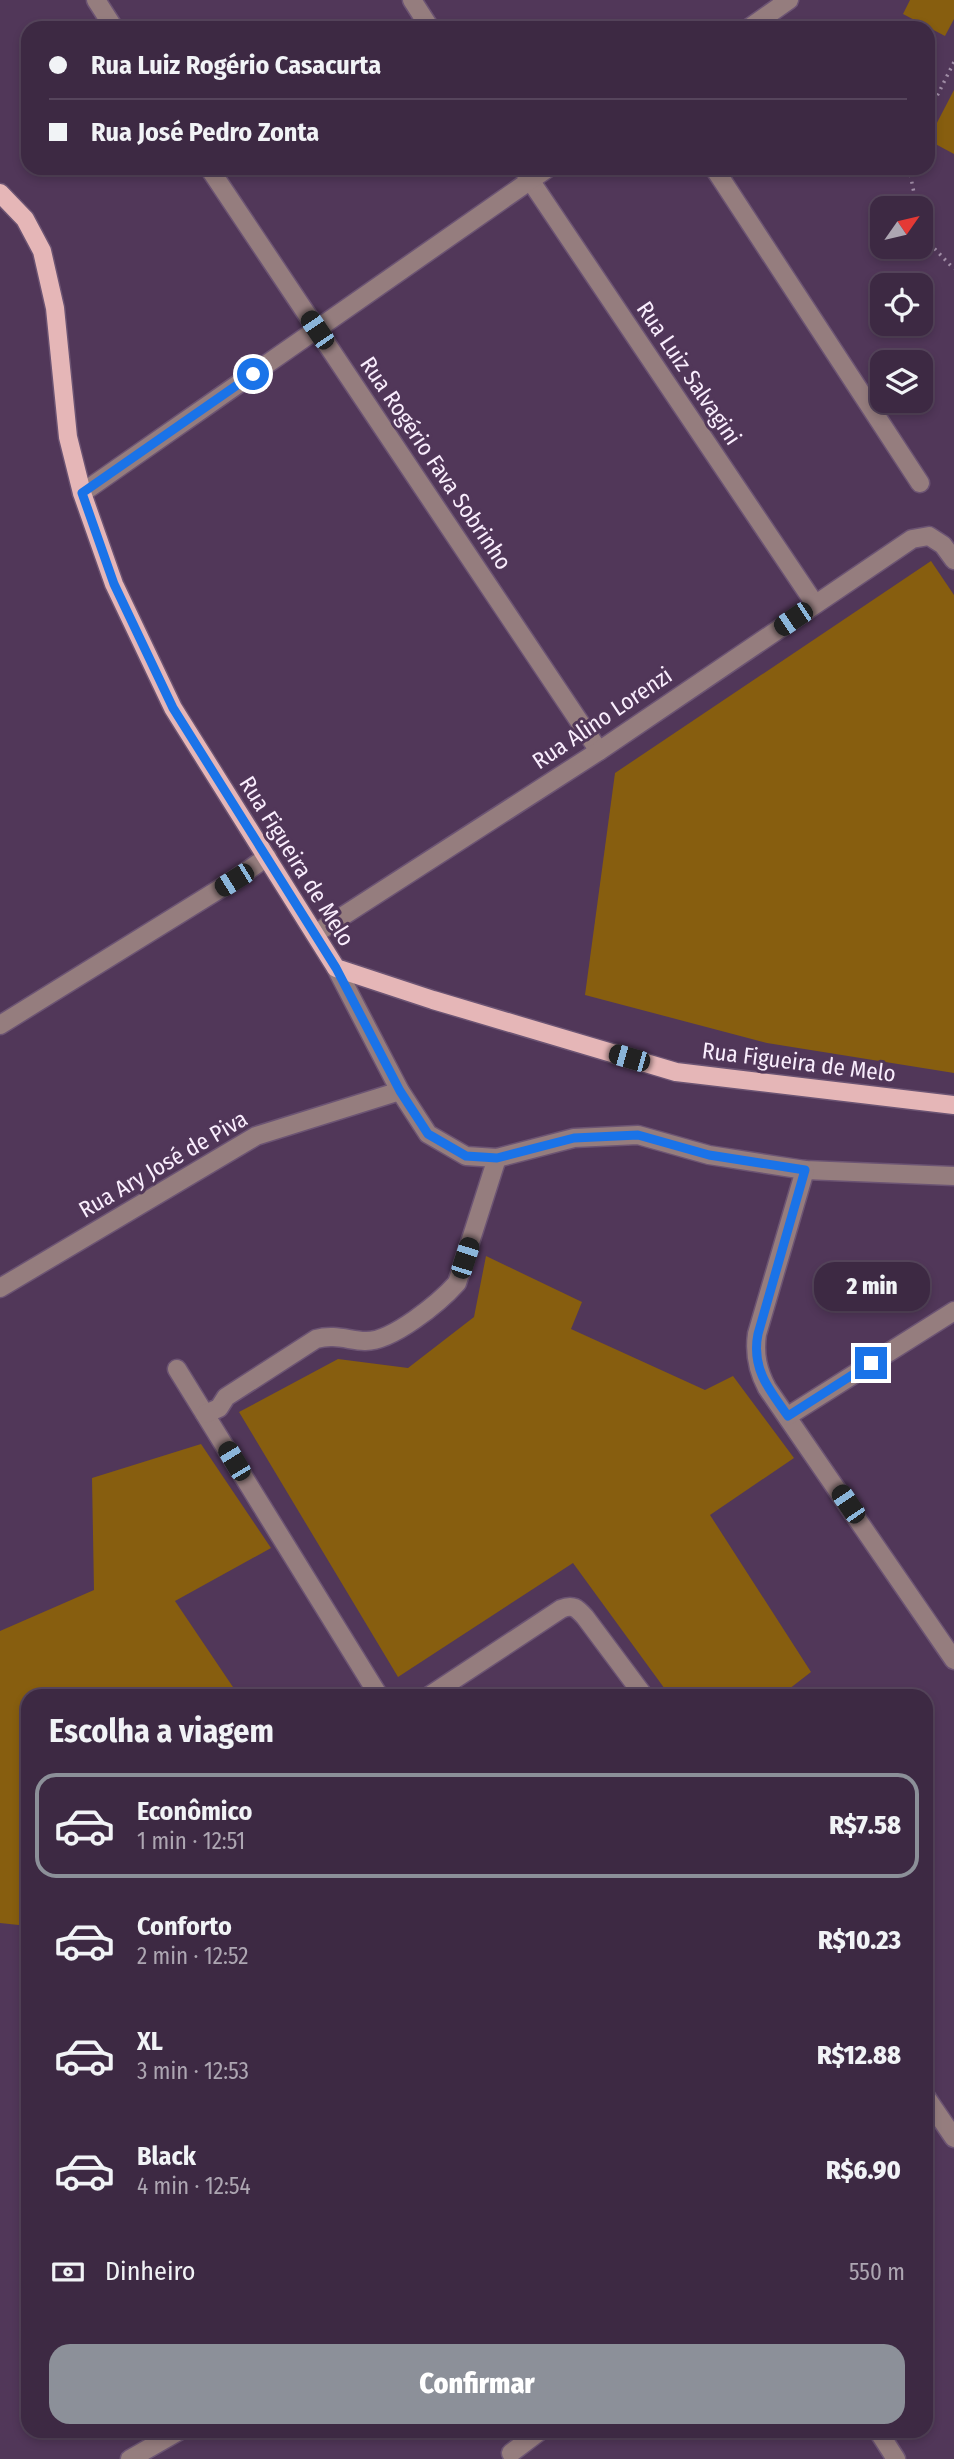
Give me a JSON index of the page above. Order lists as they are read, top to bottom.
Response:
{
  "streets": {
    "main road": ["Rua Figueira de Melo"],
    "street": [
      "Rua Luiz Salvagini",
      "Rua Rogério Fava Sobrinho",
      "Rua Alino Lorenzi",
      "Rua Ary José de Piva"
    ]
  },
  "crossings": [
    ["Rua Luiz Salvagini", "Rua Alino Lorenzi"],
    ["Rua Rogério Fava Sobrinho", "Rua Alino Lorenzi"],
    ["Rua Alino Lorenzi", "Rua Figueira de Melo"]
  ],
  "north": "top right",
  "page": {
    "banner": ["Rua Luiz Rogério Casacurta", "Rua José Pedro Zonta"],
    "bubble": "2 min",
    "heading": "Escolha a viagem",
    "list": [
      {
        "name": "Econômico",
        "note": "1 min · 12:51",
        "value": "R$7.58"
      },
      {
        "name": "Conforto",
        "note": "2 min · 12:52",
        "value": "R$10.23"
      },
      {
        "name": "XL",
        "note": "3 min · 12:53",
        "value": "R$12.88"
      },
      {
        "name": "Black",
        "note": "4 min · 12:54",
        "value": "R$6.90"
      }
    ],
    "pay": ["Dinheiro", "550 m"],
    "buttons": "Confirmar"
  }
}
